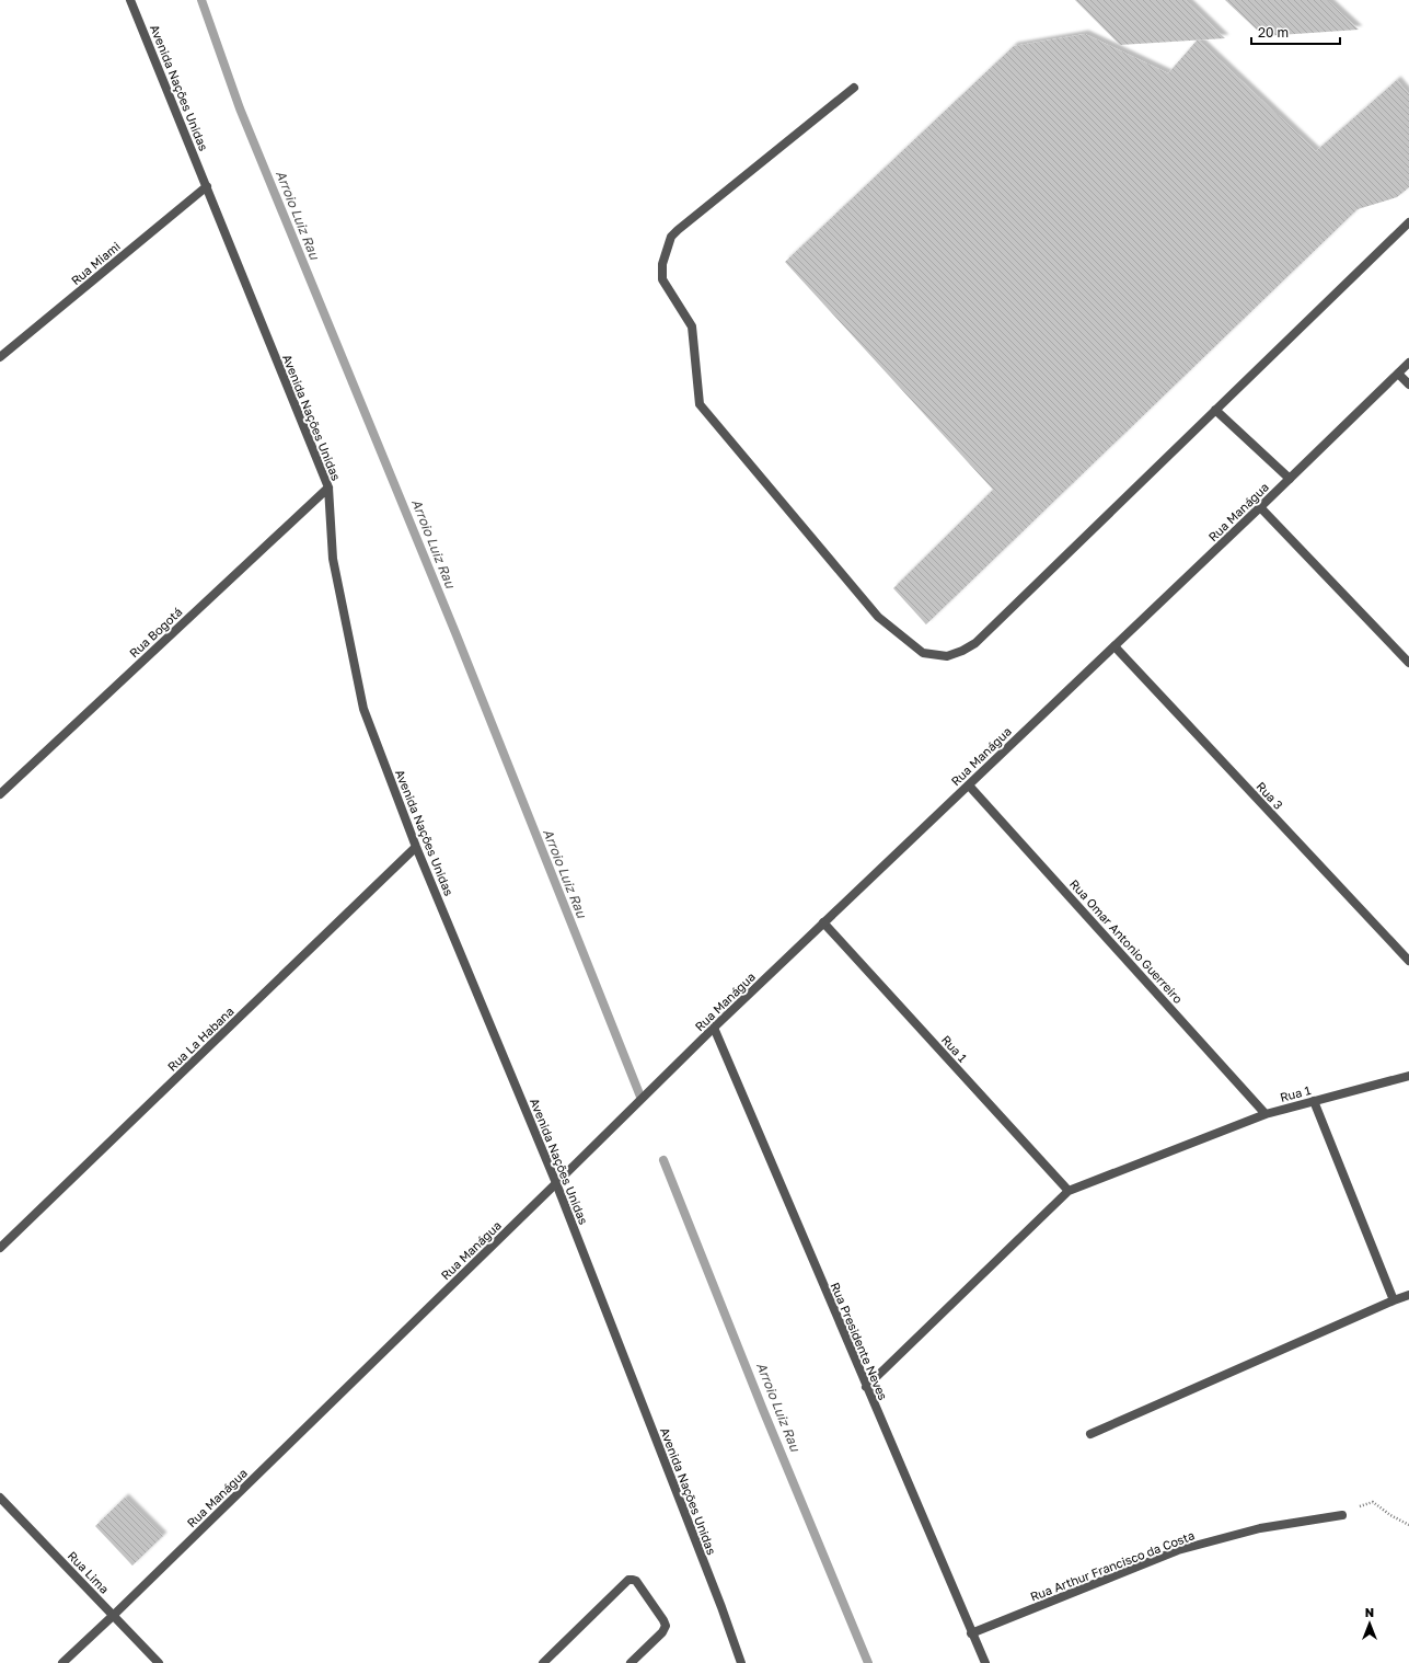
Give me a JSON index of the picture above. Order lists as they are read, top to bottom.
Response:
{
  "streets": {
    "street": [
      "Avenida Nações Unidas",
      "Rua Miami",
      "Rua Manágua",
      "Rua Bogotá",
      "Rua 3",
      "Rua Omar Antonio Guerreiro",
      "Rua La Habana",
      "Rua 1",
      "Rua Presidente Neves",
      "Rua Arthur Francisco da Costa",
      "Rua Lima"
    ]
  },
  "crossings": [
    ["Avenida Nações Unidas", "Rua Miami"],
    ["Avenida Nações Unidas", "Rua Manágua"],
    ["Avenida Nações Unidas", "Rua Bogotá"],
    ["Avenida Nações Unidas", "Rua La Habana"],
    ["Rua Manágua", "Rua 3"],
    ["Rua Manágua", "Rua Omar Antonio Guerreiro"],
    ["Rua Manágua", "Rua 1"],
    ["Rua Manágua", "Rua Presidente Neves"],
    ["Rua Manágua", "Rua Lima"],
    ["Rua Omar Antonio Guerreiro", "Rua 1"],
    ["Rua 1", "Rua Presidente Neves"],
    ["Rua Presidente Neves", "Rua Arthur Francisco da Costa"]
  ],
  "water": ["Arroio Luiz Rau"],
  "scale_bar": "20 m",
  "north": "top"
}
